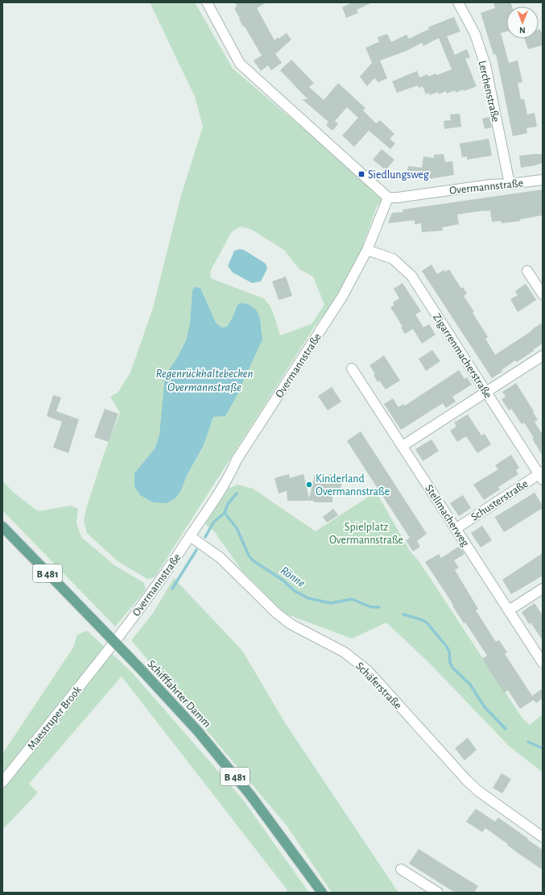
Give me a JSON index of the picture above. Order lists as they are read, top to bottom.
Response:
{
  "streets": {
    "main road": ["B 481", "Schifffahrter Damm"],
    "street": [
      "Lerchenstraße",
      "Overmannstraße",
      "Zigarrenmacherstraße",
      "Schusterstraße",
      "Stellmacherweg",
      "Schäferstraße",
      "Maestruper Brook"
    ]
  },
  "crossings": [
    ["Lerchenstraße", "Overmannstraße"],
    ["Overmannstraße", "Zigarrenmacherstraße"],
    ["Overmannstraße", "Schäferstraße"],
    ["Overmannstraße", "Maestruper Brook"],
    ["Zigarrenmacherstraße", "Schusterstraße"],
    ["Schusterstraße", "Stellmacherweg"]
  ],
  "water": ["Regenrückhaltebecken Overmannstraße", "Rönne"],
  "parks": ["Spielplatz Overmannstraße"],
  "places": {
    "transit": ["Siedlungsweg"],
    "other": ["Kinderland Overmannstraße"]
  },
  "north": "bottom"
}
